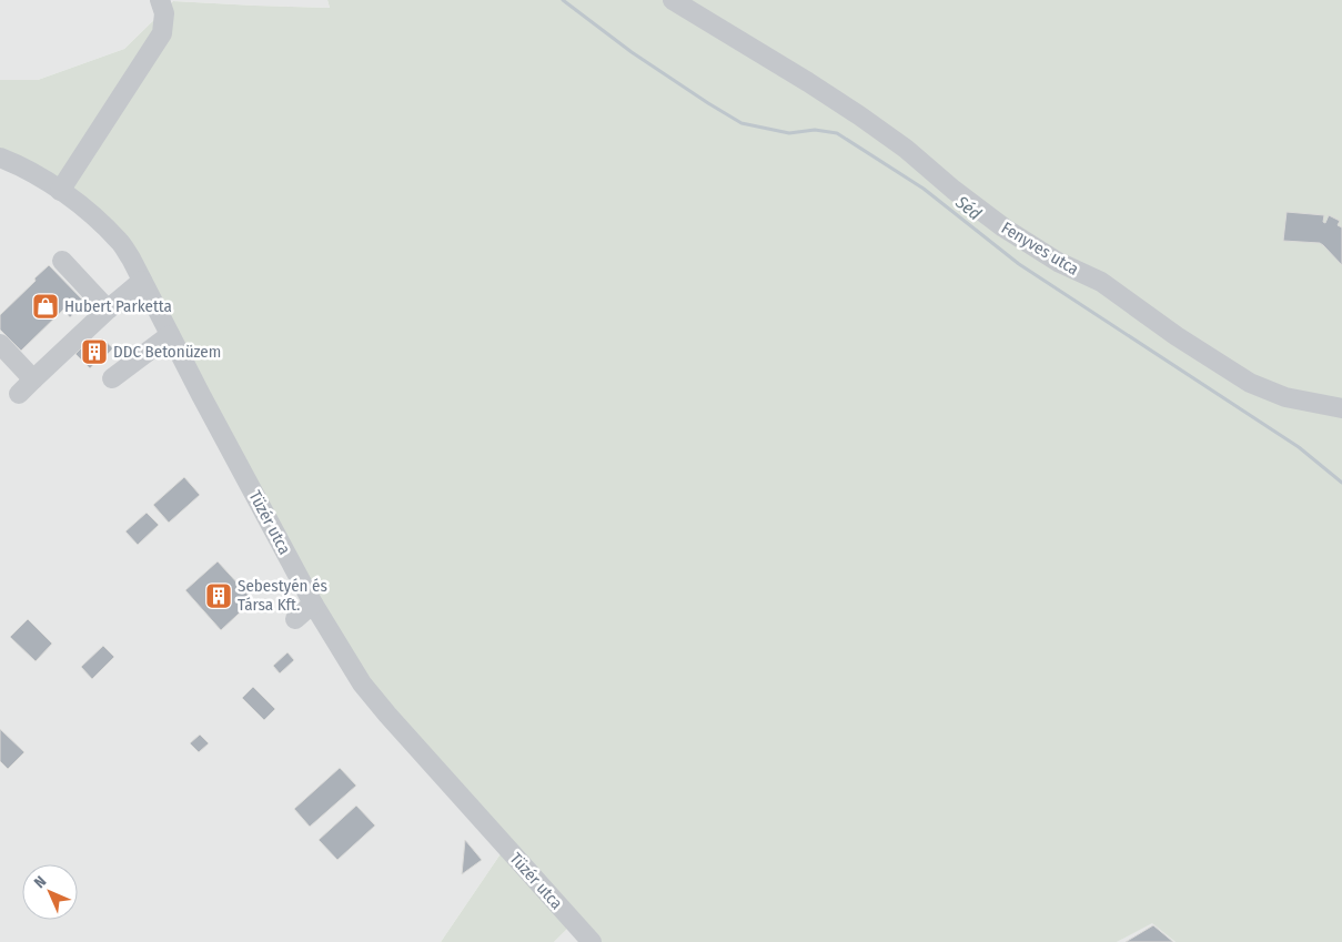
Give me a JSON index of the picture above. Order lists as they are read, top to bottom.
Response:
{
  "streets": {
    "street": ["Fenyves utca", "Tüzér utca"]
  },
  "water": ["Séd"],
  "places": {
    "shop": ["Hubert Parketta"],
    "building": ["DDC Betonüzem", "Sebestyén és Társa Kft."]
  },
  "north": "top left"
}
